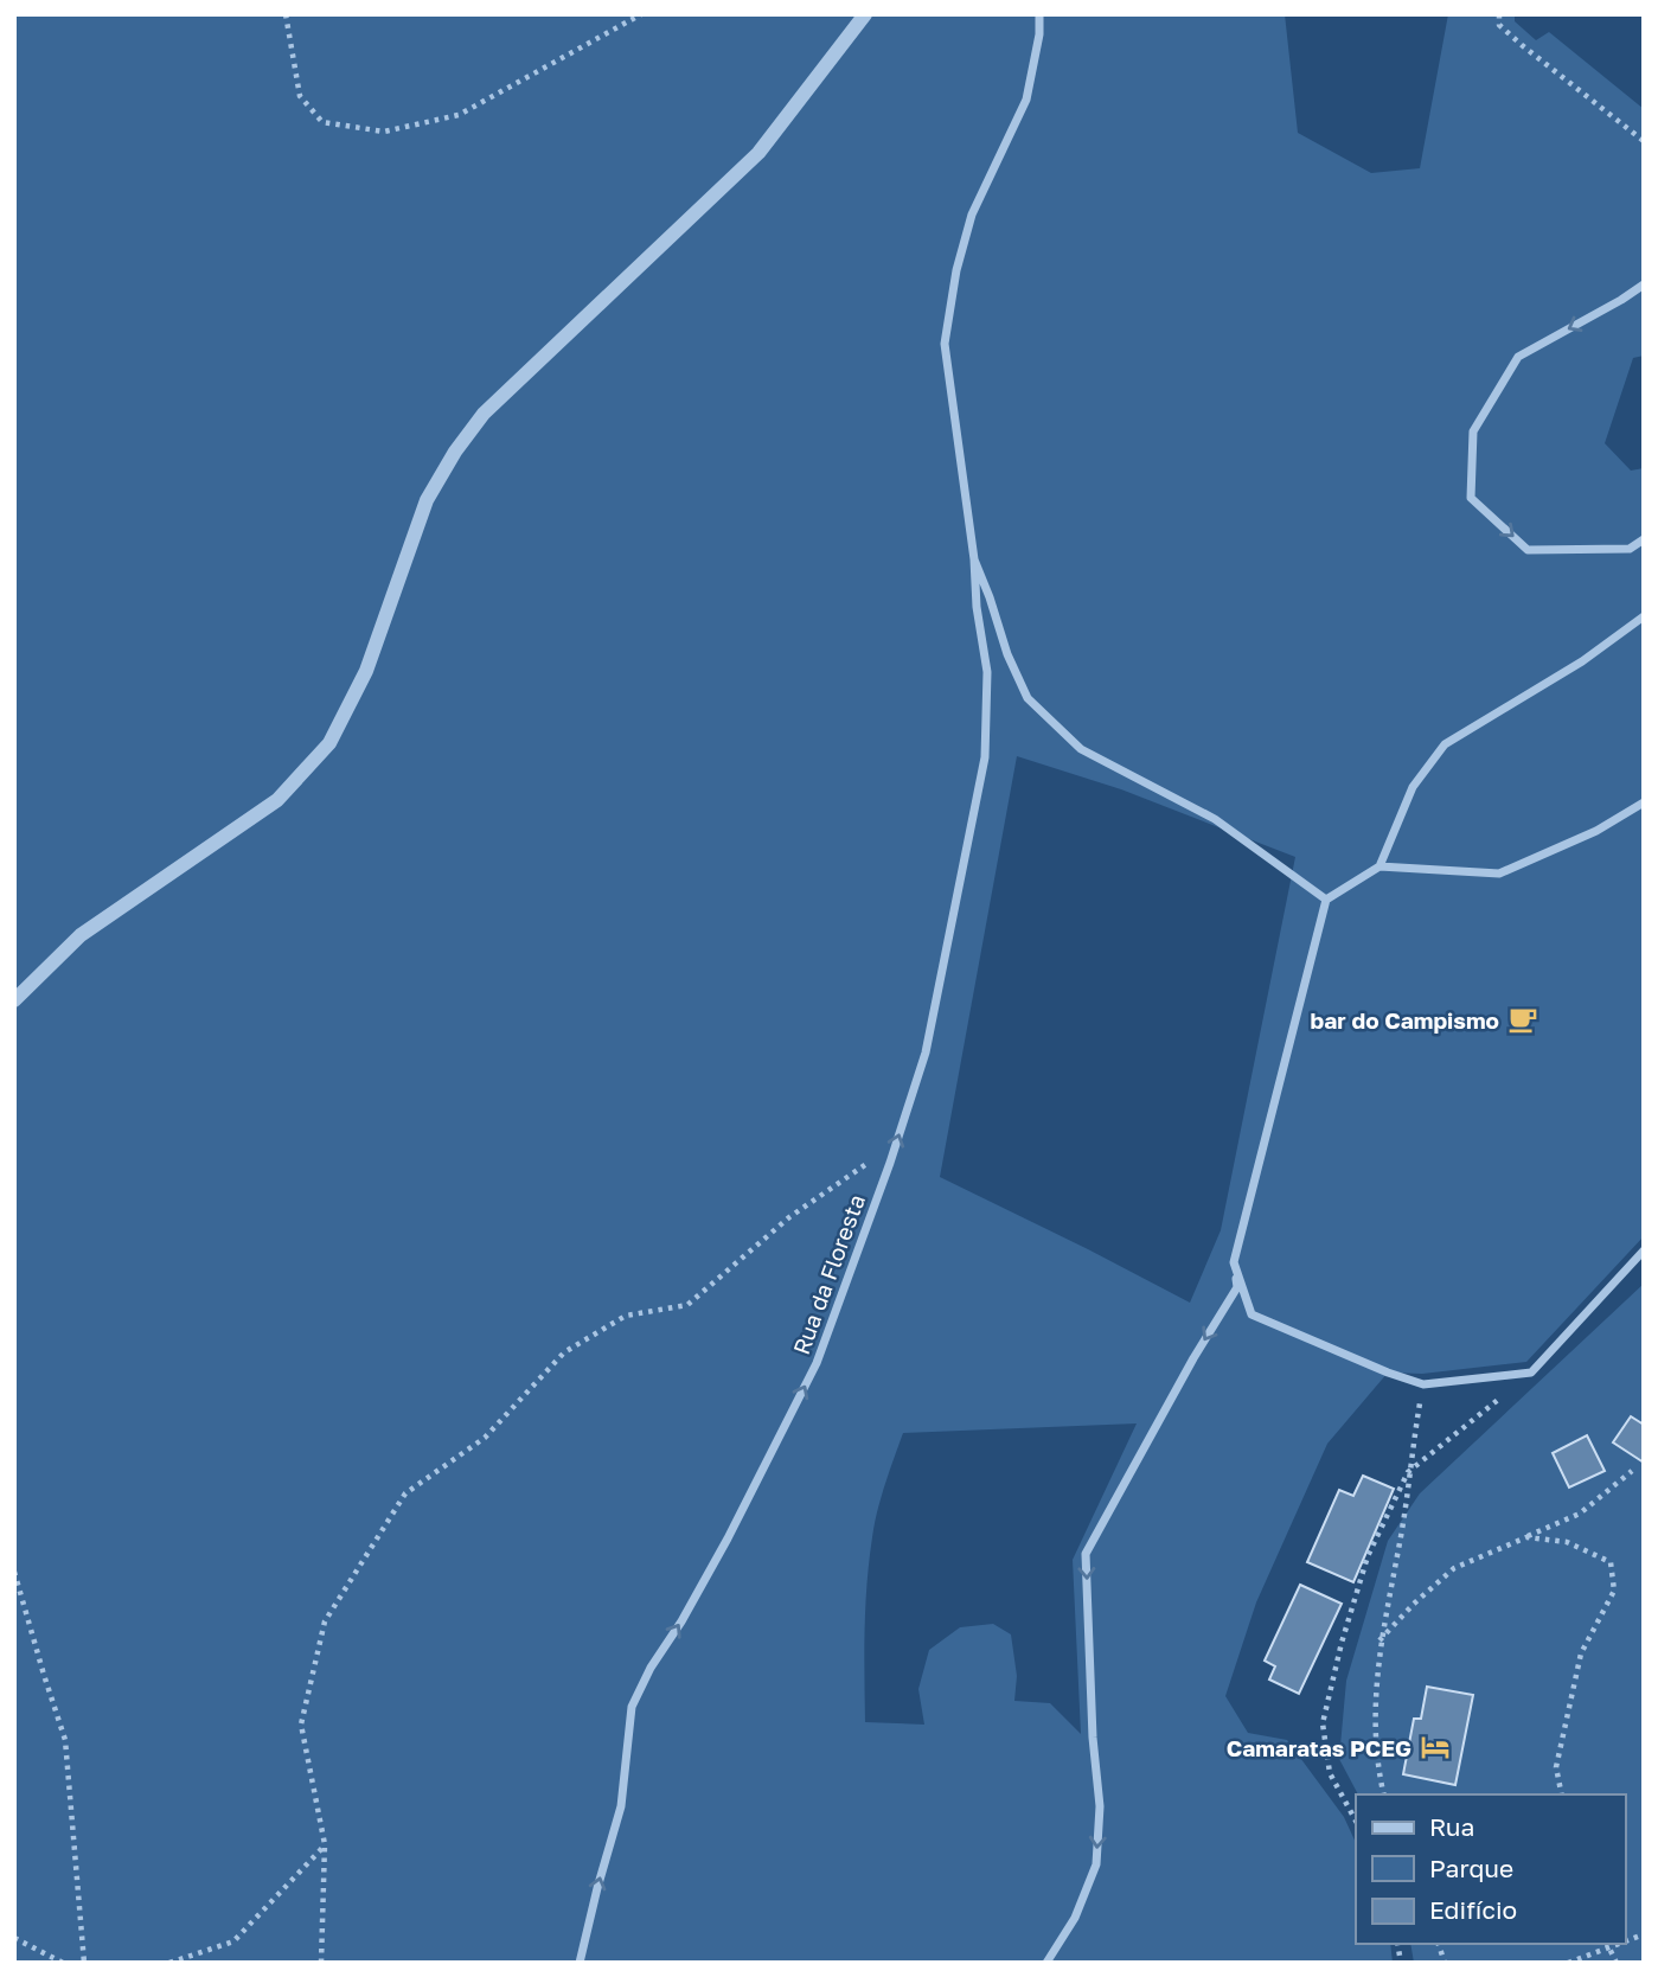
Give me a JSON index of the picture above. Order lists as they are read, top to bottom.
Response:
{
  "streets": {
    "street": ["Rua da Floresta"]
  },
  "one_way": ["Rua da Floresta"],
  "places": {
    "cafe": ["bar do Campismo"],
    "hotel": ["Camaratas PCEG"]
  },
  "legend": ["Rua", "Parque", "Edifício"]
}
